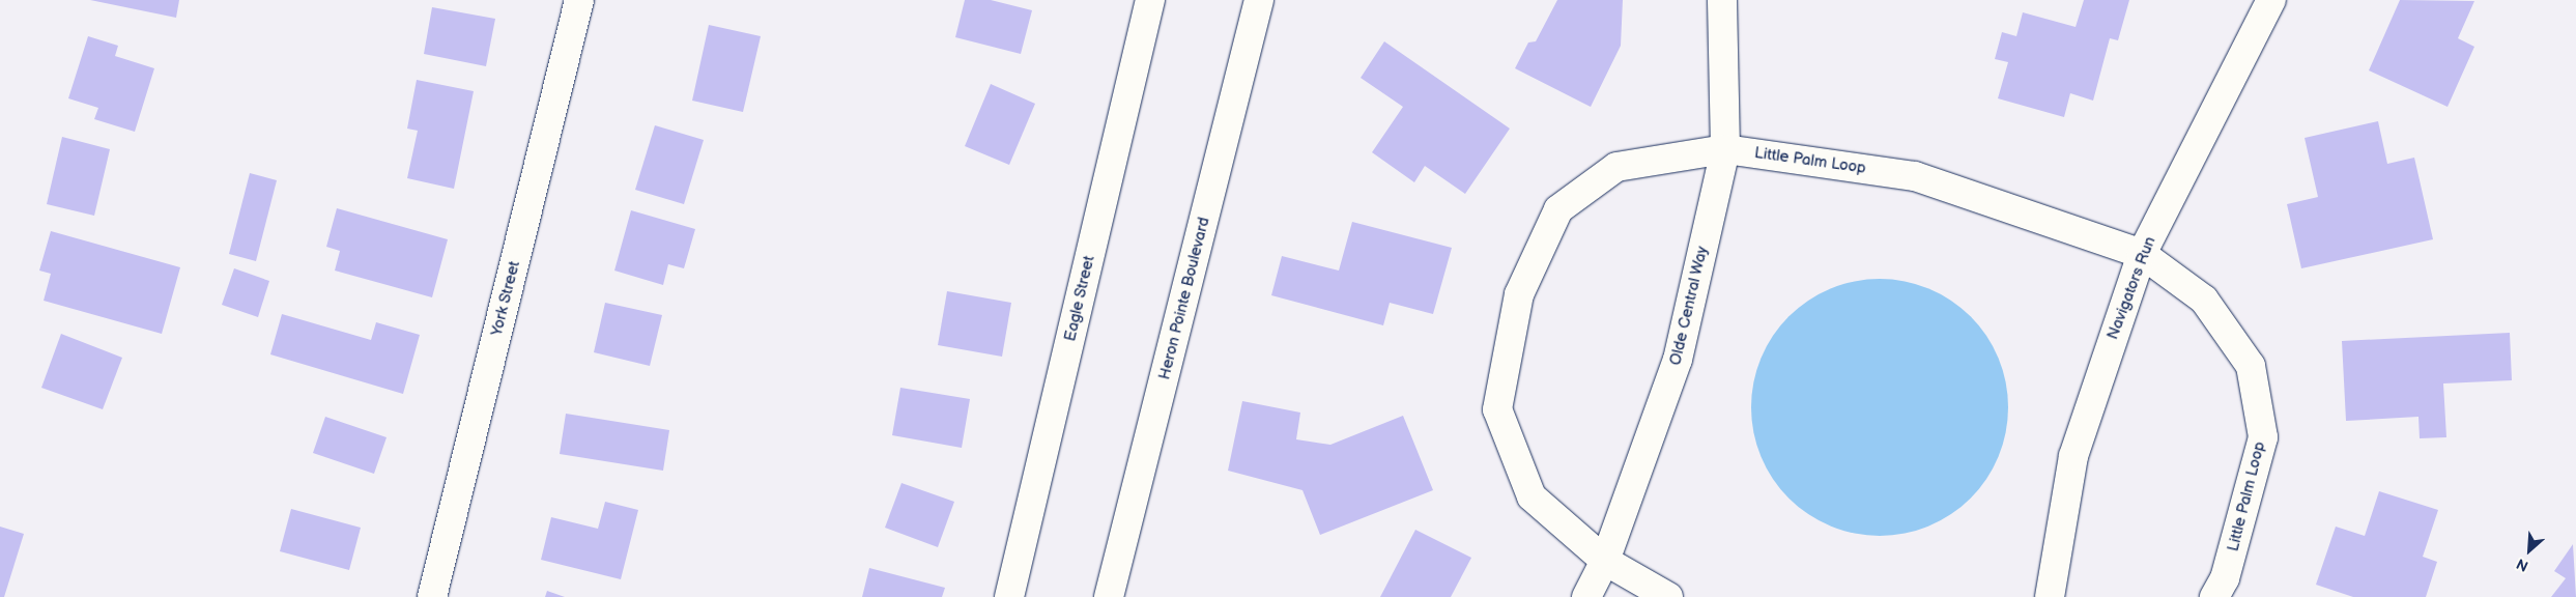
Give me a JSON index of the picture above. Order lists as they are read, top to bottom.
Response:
{
  "streets": {
    "street": [
      "Little Palm Loop",
      "Navigators Run",
      "York Street",
      "Eagle Street",
      "Heron Pointe Boulevard",
      "Olde Central Way"
    ]
  },
  "crossings": [
    ["Little Palm Loop", "Navigators Run"],
    ["Little Palm Loop", "Olde Central Way"]
  ],
  "north": "bottom left"
}
